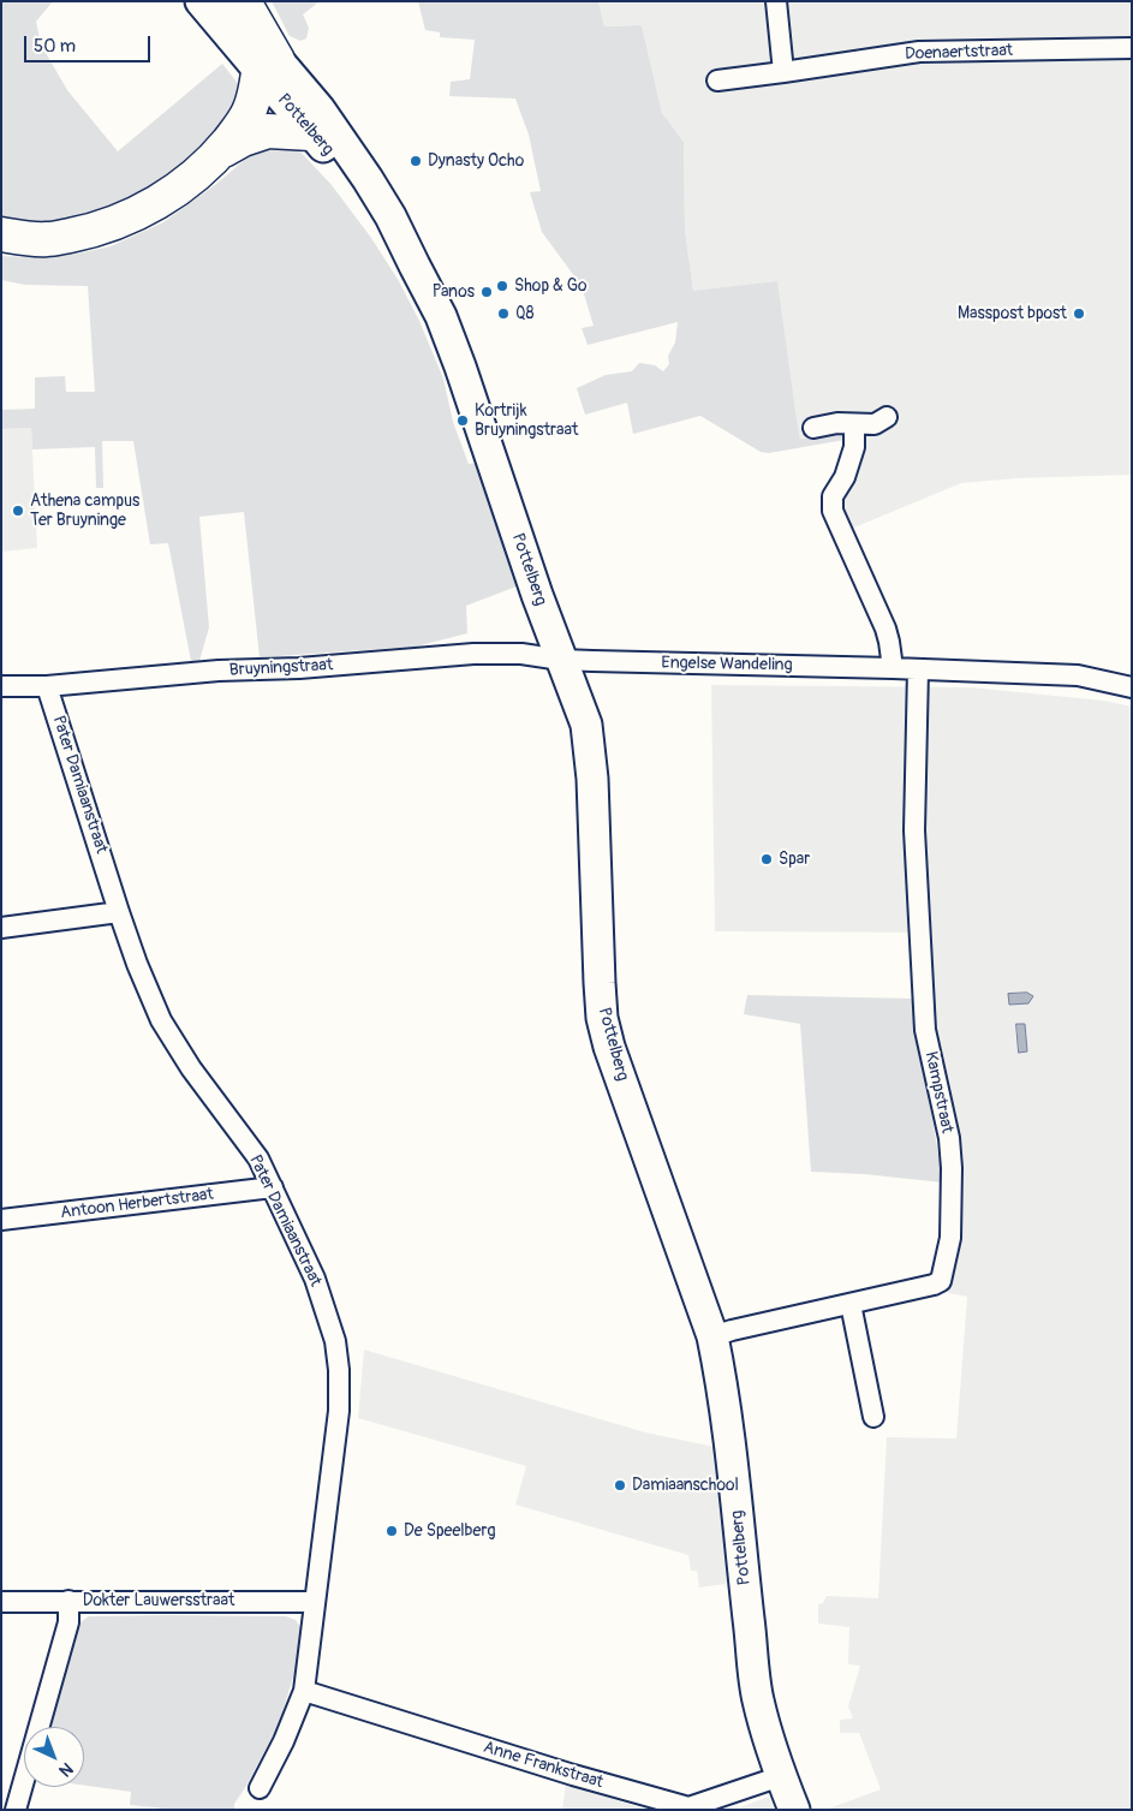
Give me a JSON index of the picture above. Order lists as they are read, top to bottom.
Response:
{
  "streets": {
    "main road": ["Pottelberg"],
    "street": [
      "Doenaertstraat",
      "Engelse Wandeling",
      "Bruyningstraat",
      "Pater Damiaanstraat",
      "Kampstraat",
      "Antoon Herbertstraat",
      "Dokter Lauwersstraat",
      "Anne Frankstraat"
    ]
  },
  "crossings": [
    ["Pottelberg", "Engelse Wandeling"],
    ["Pottelberg", "Bruyningstraat"],
    ["Pottelberg", "Kampstraat"],
    ["Pottelberg", "Anne Frankstraat"],
    ["Engelse Wandeling", "Bruyningstraat"],
    ["Engelse Wandeling", "Kampstraat"],
    ["Bruyningstraat", "Pater Damiaanstraat"],
    ["Pater Damiaanstraat", "Antoon Herbertstraat"],
    ["Pater Damiaanstraat", "Dokter Lauwersstraat"],
    ["Pater Damiaanstraat", "Anne Frankstraat"]
  ],
  "places": [
    "Dynasty Ocho",
    "Shop & Go",
    "Panos",
    "Q8",
    "Masspost bpost",
    "Kortrijk Bruyningstraat",
    "Athena campus Ter Bruyninge",
    "Spar",
    "Damiaanschool",
    "De Speelberg"
  ],
  "scale_bar": "50 m",
  "north": "bottom right"
}
